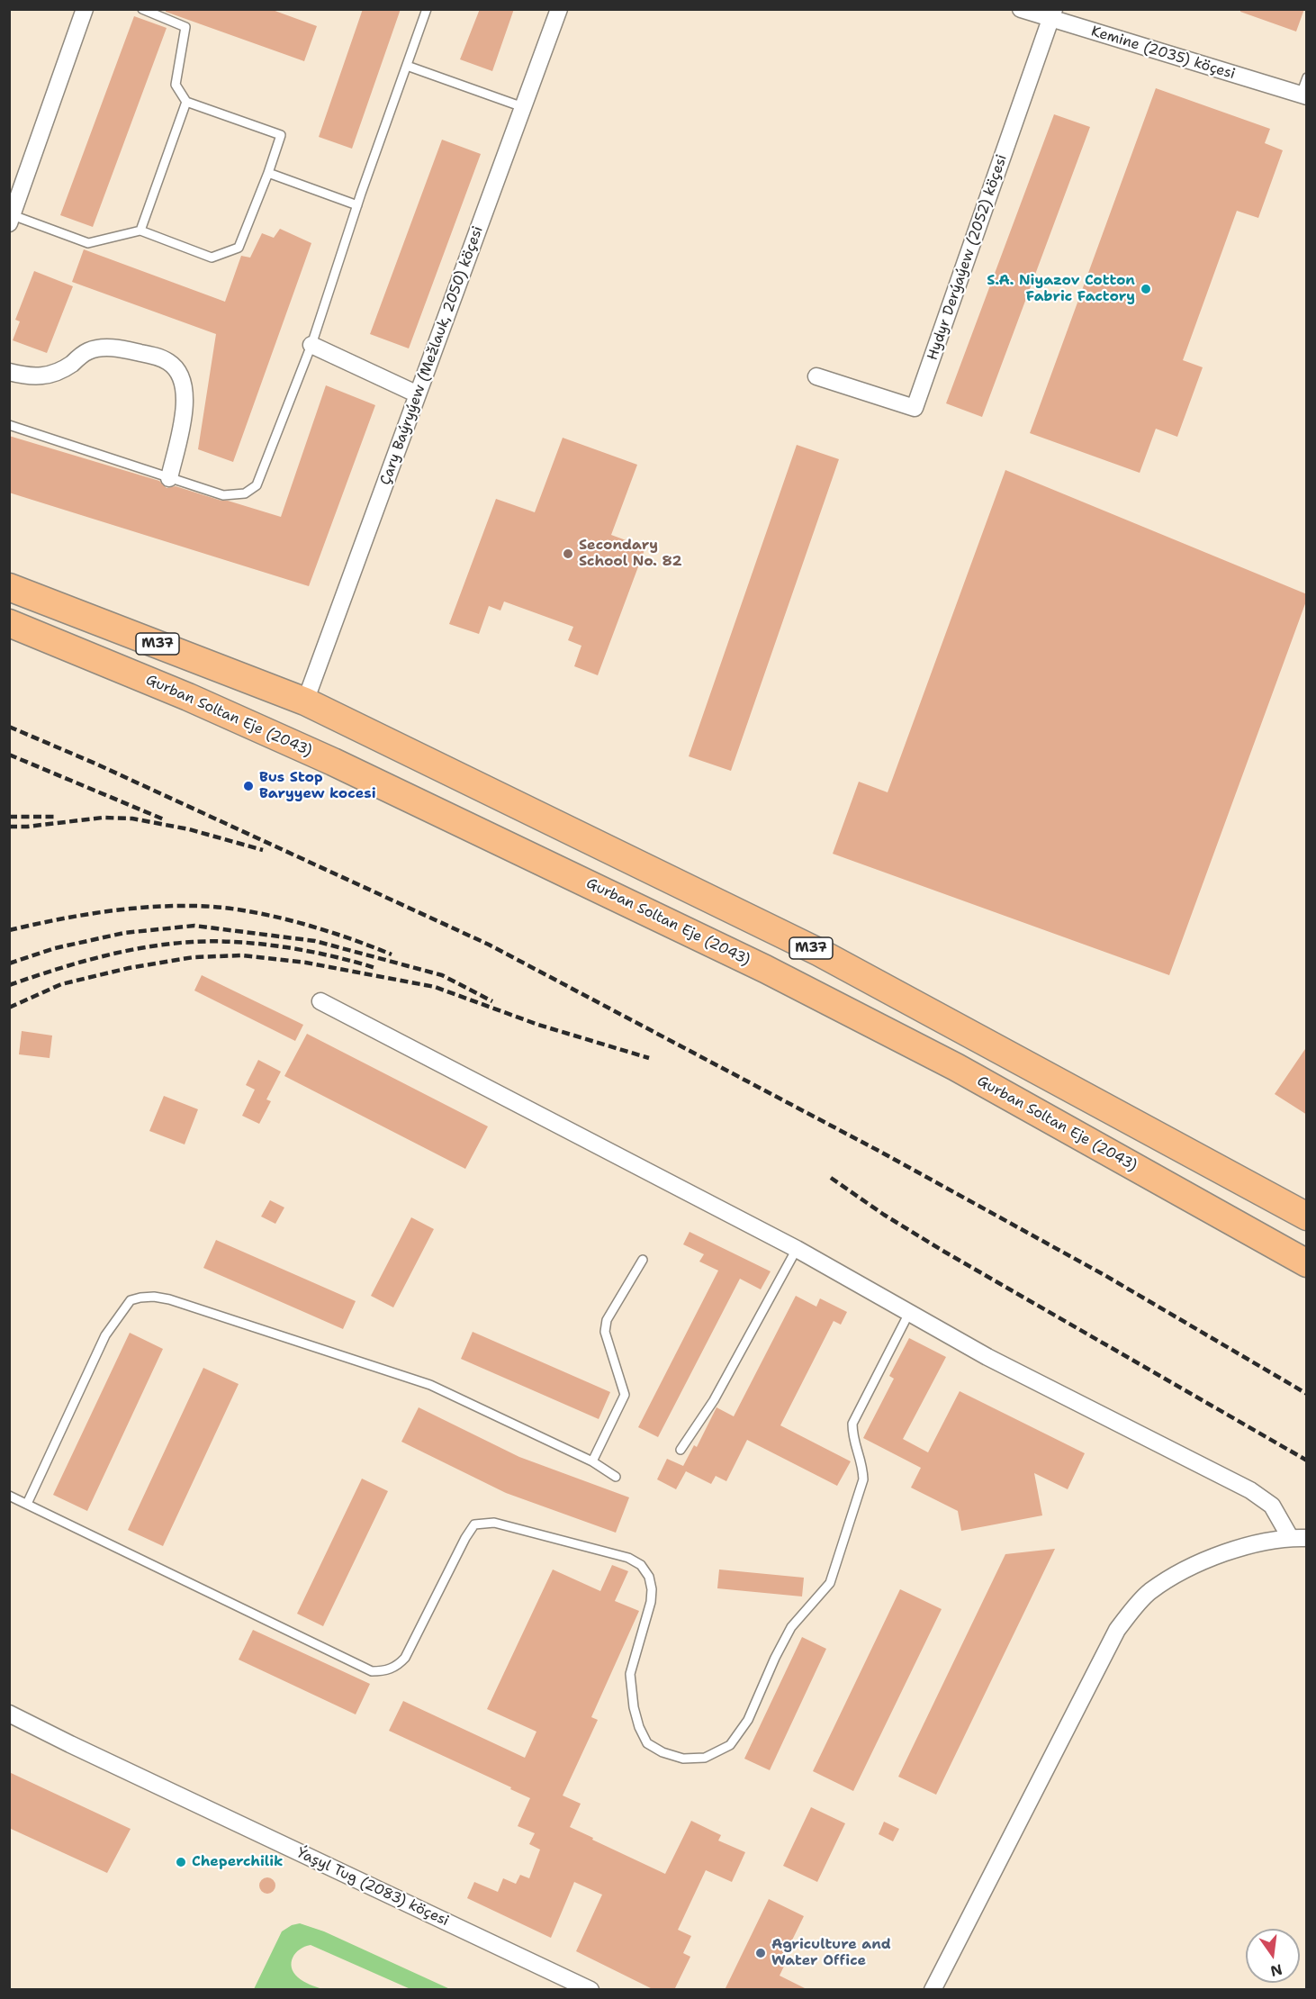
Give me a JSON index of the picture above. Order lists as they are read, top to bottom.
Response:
{
  "streets": {
    "highway": ["M37", "Gurban Soltan Eje (2043)"],
    "street": [
      "Kemine (2035) köçesi",
      "Hydyr Derýaýew (2052) köçesi",
      "Çary Baýryýew (Mežlauk, 2050) köçesi",
      "Ýaşyl Tug (2083) köçesi"
    ]
  },
  "crossings": [
    ["Kemine (2035) köçesi", "Hydyr Derýaýew (2052) köçesi"],
    ["Çary Baýryýew (Mežlauk, 2050) köçesi", "M37"]
  ],
  "places": [
    "S.A. Niyazov Cotton Fabric Factory",
    "Secondary School No. 82",
    "Bus Stop Baryyew kocesi",
    "Cheperchilik",
    "Agriculture and Water Office"
  ],
  "north": "bottom"
}
